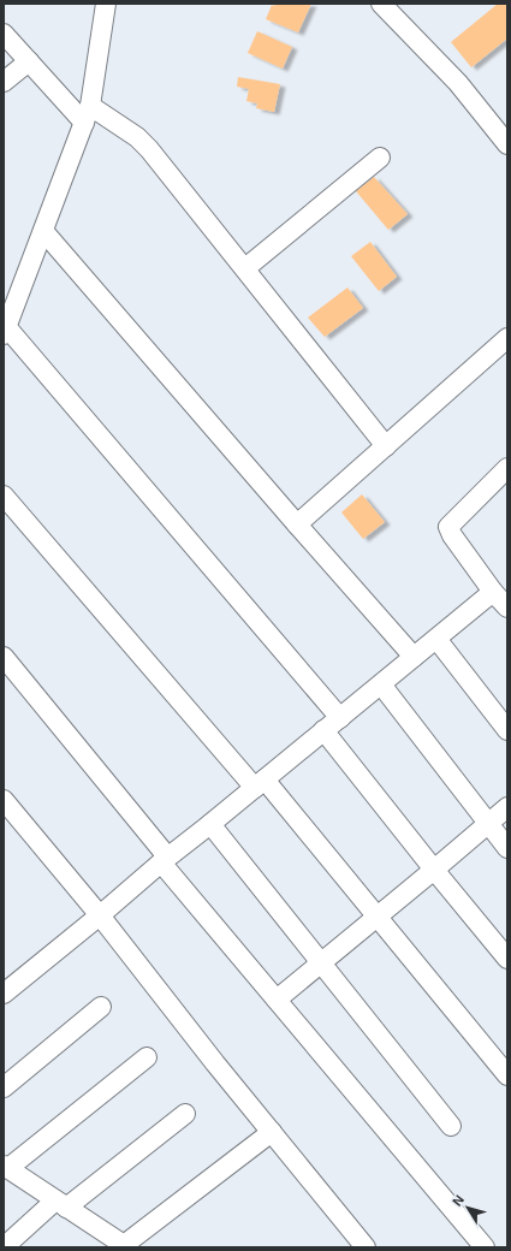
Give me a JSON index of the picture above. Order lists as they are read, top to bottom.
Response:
{
  "north": "top left"
}
